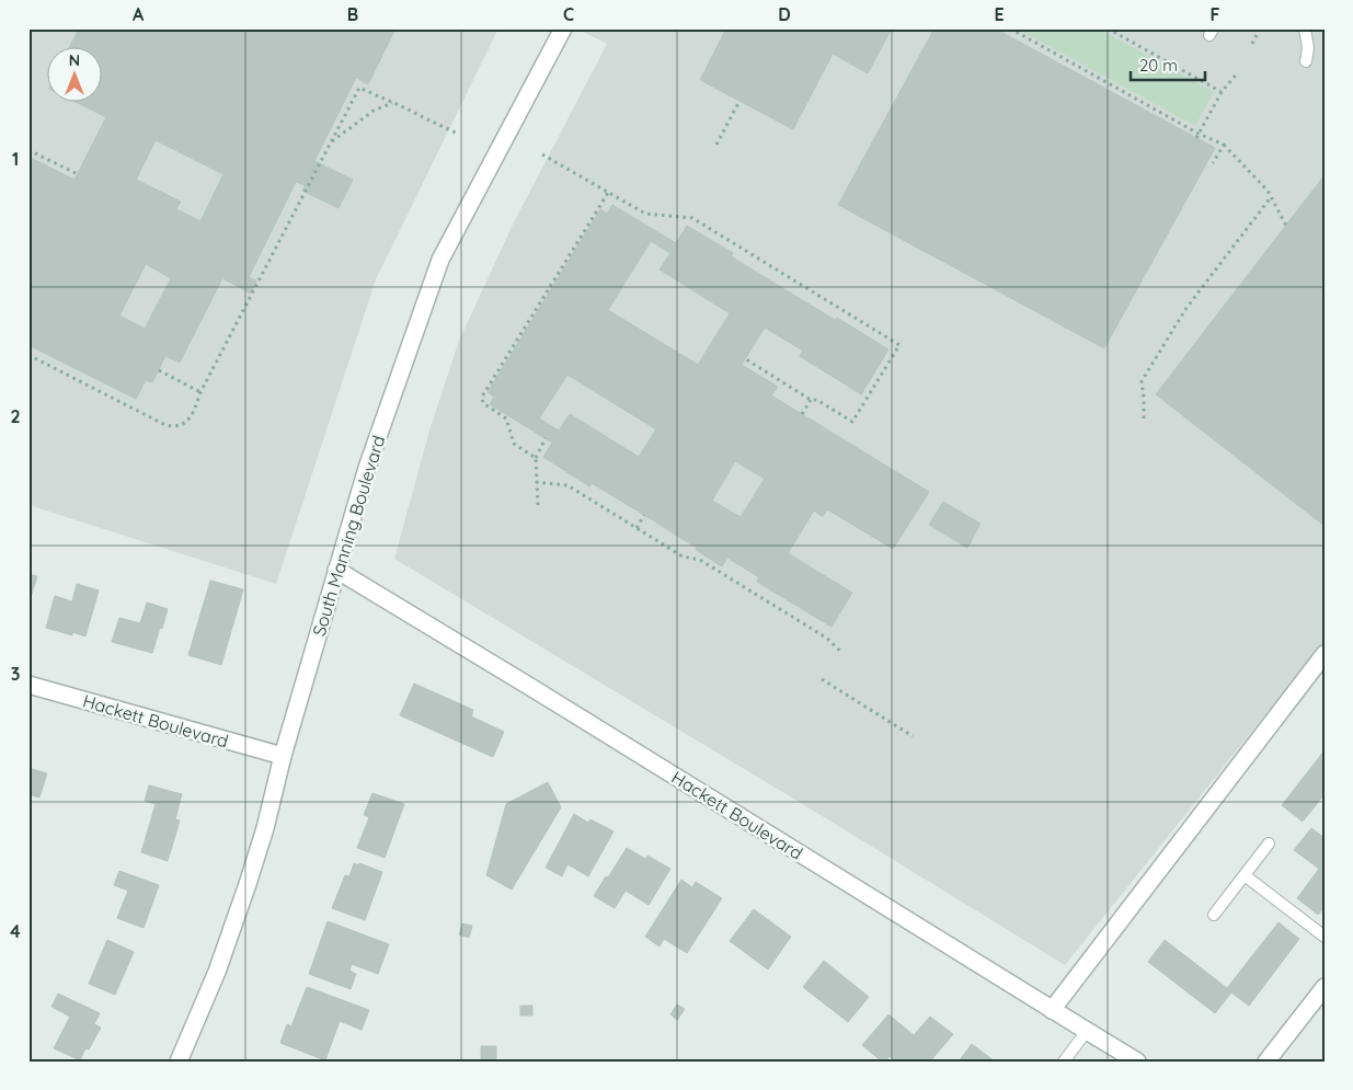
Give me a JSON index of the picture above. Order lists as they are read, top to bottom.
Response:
{
  "streets": {
    "street": ["South Manning Boulevard", "Hackett Boulevard"]
  },
  "crossings": [
    ["South Manning Boulevard", "Hackett Boulevard"]
  ],
  "scale_bar": "20 m",
  "north": "top",
  "grid": {
    "columns": [
      "A",
      "B",
      "C",
      "D",
      "E",
      "F"
    ],
    "rows": [
      "1",
      "2",
      "3",
      "4"
    ]
  }
}
